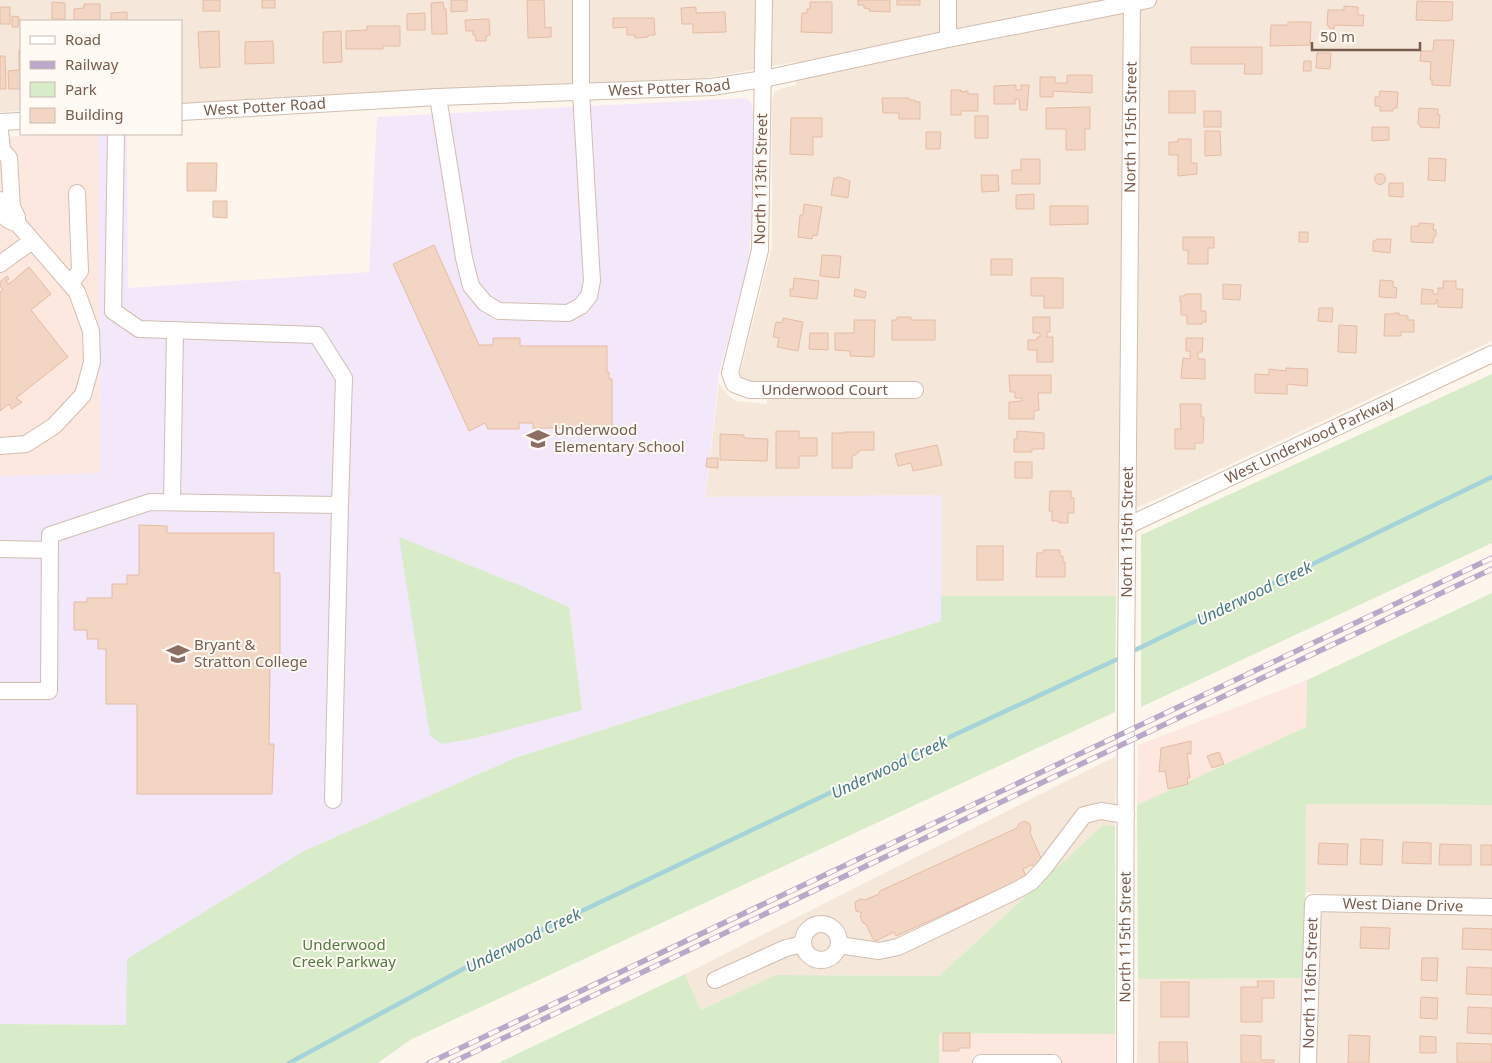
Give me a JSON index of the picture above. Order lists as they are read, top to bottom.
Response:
{
  "streets": {
    "street": [
      "West Potter Road",
      "North 115th Street",
      "North 113th Street",
      "Underwood Court",
      "West Underwood Parkway",
      "West Diane Drive",
      "North 116th Street"
    ]
  },
  "crossings": [
    ["West Potter Road", "North 115th Street"],
    ["West Potter Road", "North 113th Street"],
    ["North 115th Street", "West Underwood Parkway"],
    ["North 113th Street", "Underwood Court"],
    ["West Diane Drive", "North 116th Street"]
  ],
  "water": ["Underwood Creek"],
  "parks": ["Underwood Creek Parkway"],
  "places": {
    "school or university": ["Underwood Elementary School", "Bryant & Stratton College"]
  },
  "legend": [
    "Road",
    "Railway",
    "Park",
    "Building"
  ],
  "scale_bar": "50 m"
}
